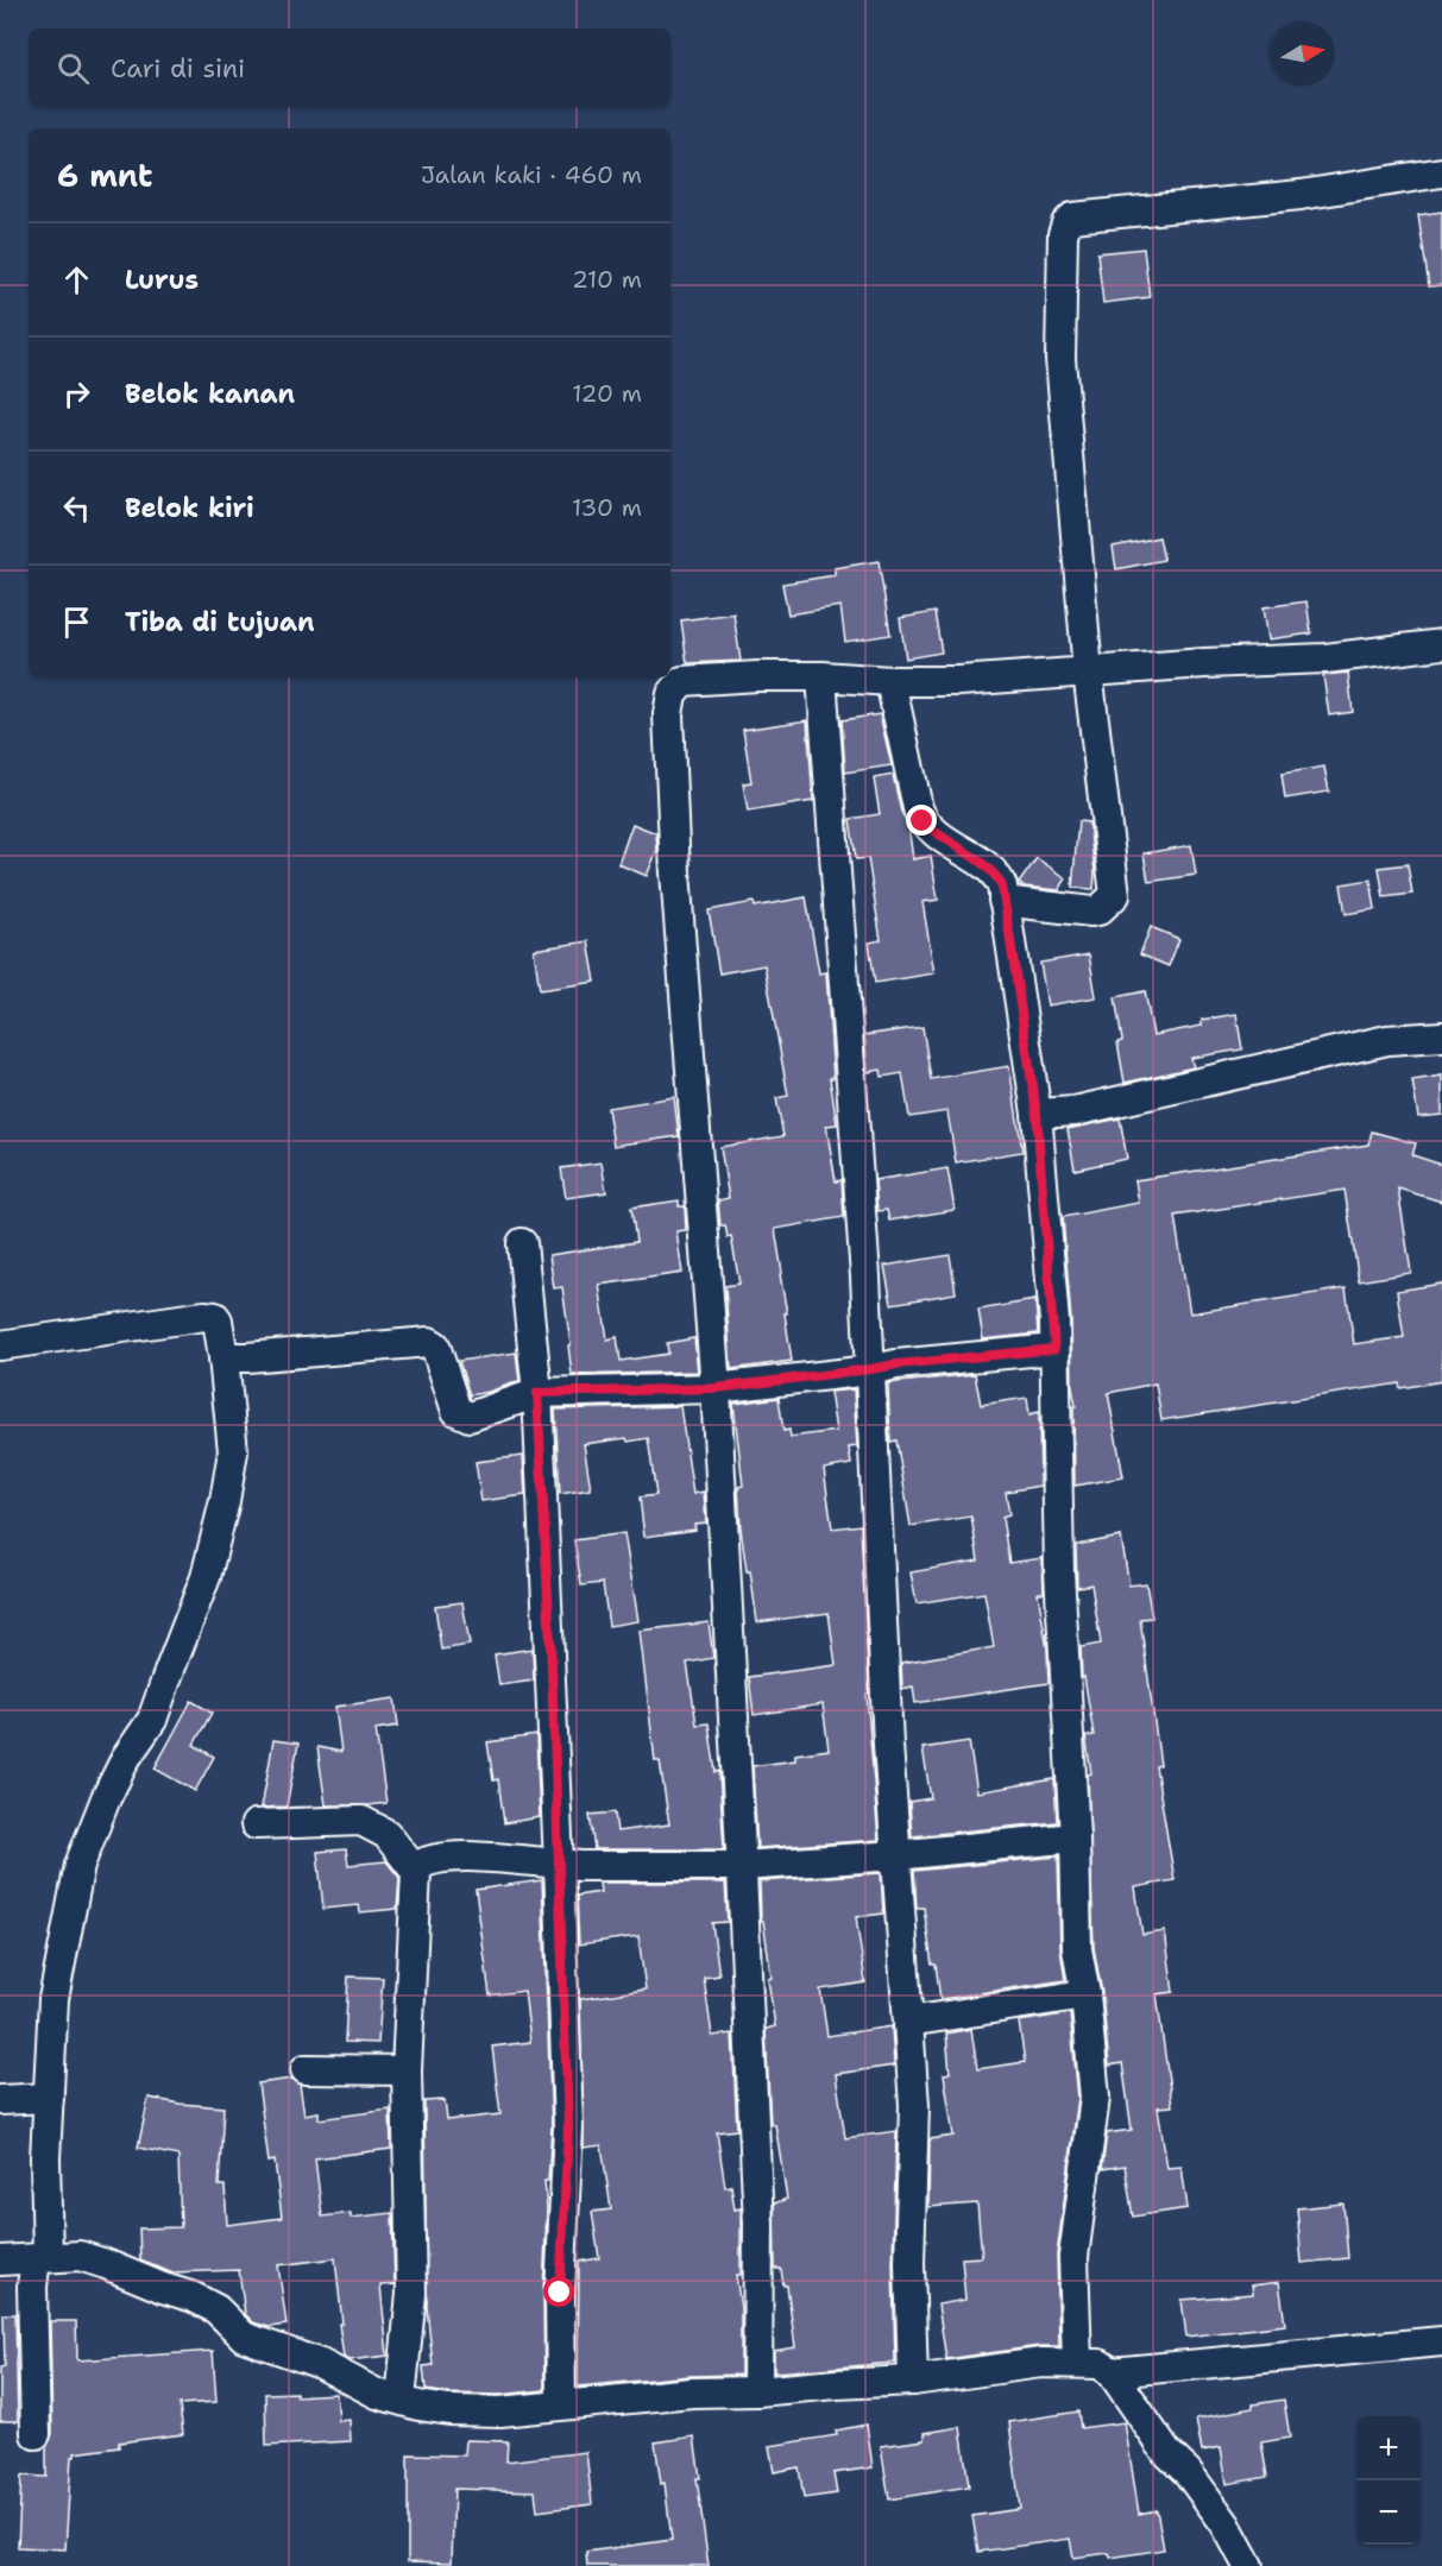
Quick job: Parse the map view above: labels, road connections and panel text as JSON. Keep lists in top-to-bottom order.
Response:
{
  "north": "right",
  "page": {
    "search": "Cari di sini",
    "heading": ["6 mnt", "Jalan kaki · 460 m"],
    "list": [
      ["Lurus", "210 m"],
      ["Belok kanan", "120 m"],
      ["Belok kiri", "130 m"],
      "Tiba di tujuan"
    ],
    "map_buttons": ["+", "−"]
  }
}
